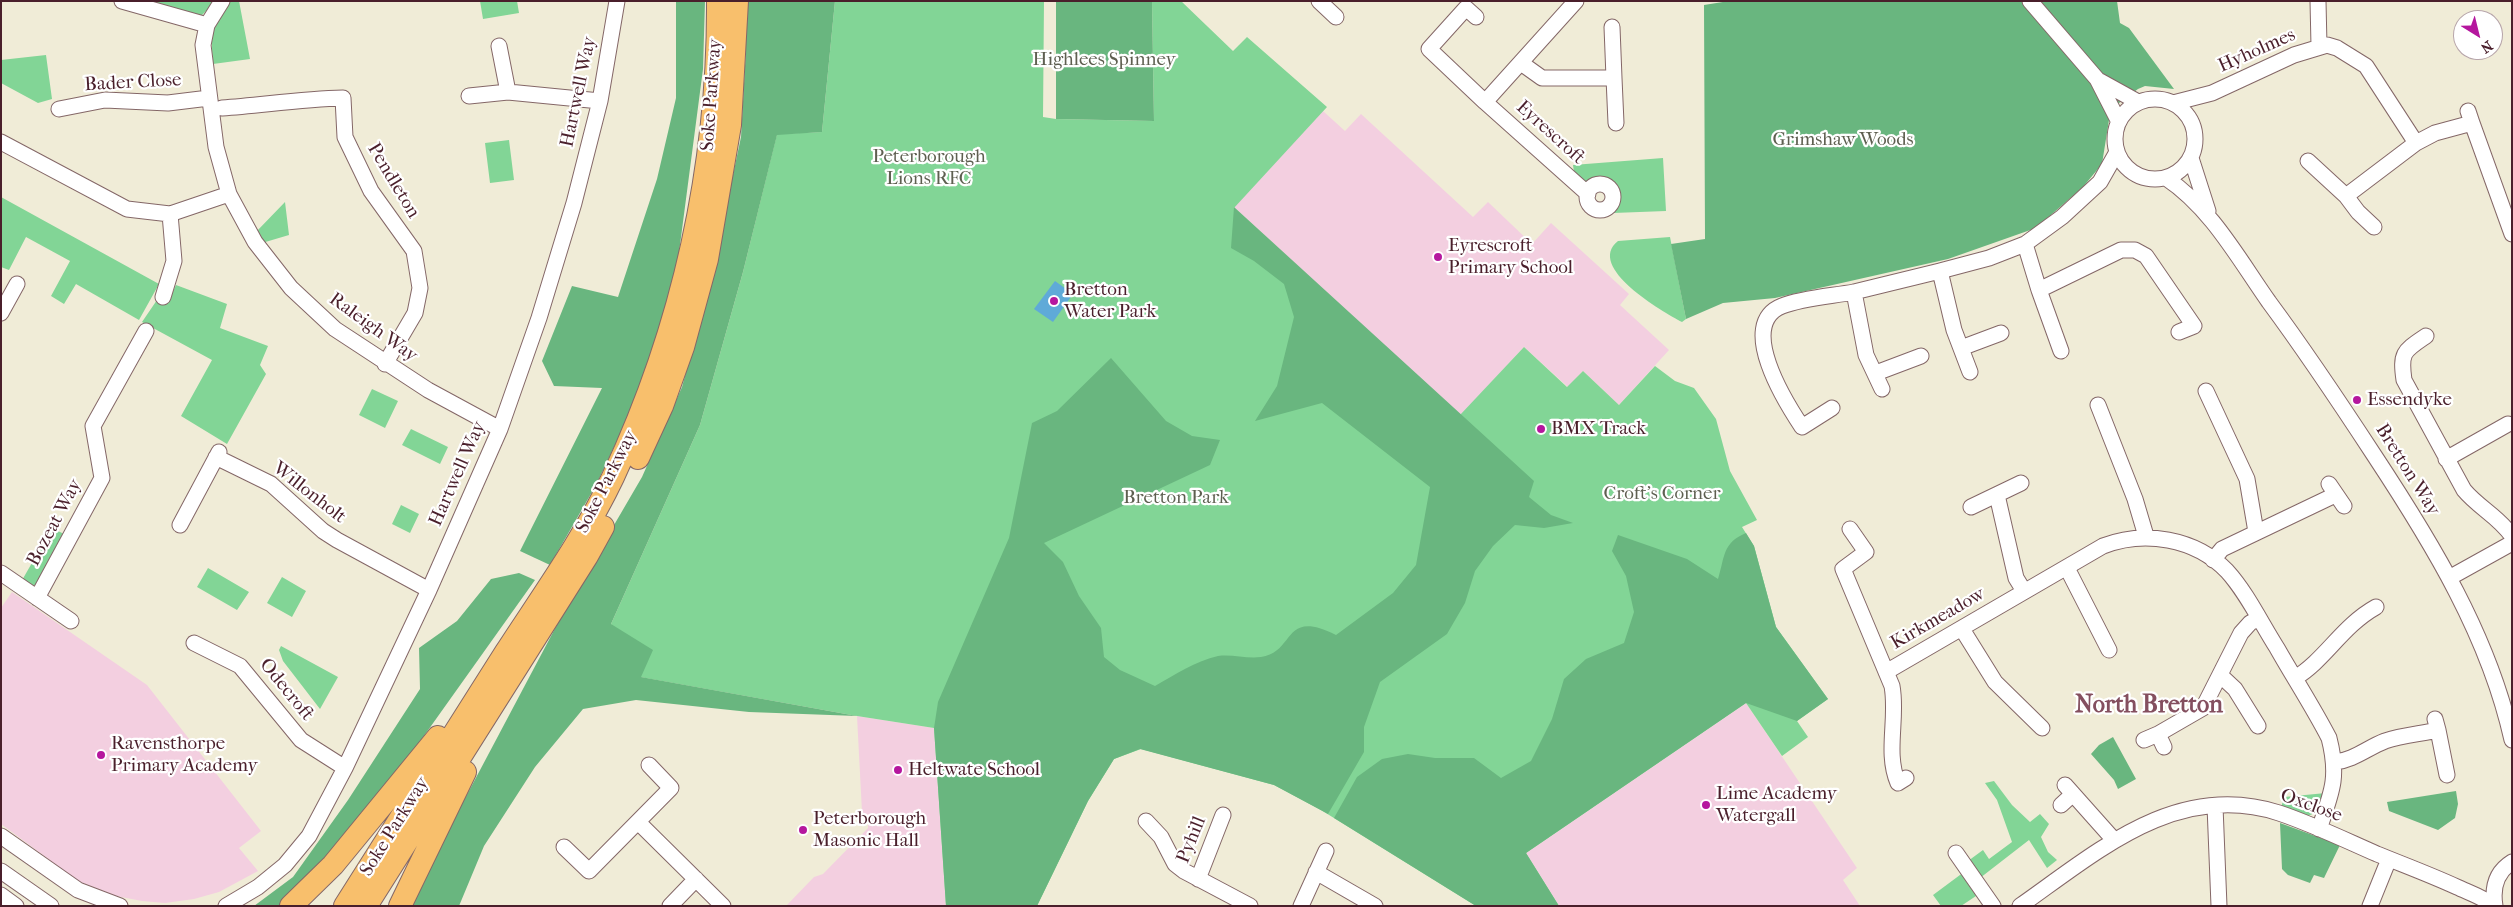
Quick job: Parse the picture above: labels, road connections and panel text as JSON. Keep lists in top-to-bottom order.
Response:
{
  "streets": {
    "highway": ["Soke Parkway"],
    "street": [
      "Hyholmes",
      "Bader Close",
      "Hartwell Way",
      "Eyrescroft",
      "Pendleton",
      "Raleigh Way",
      "Bretton Way",
      "Willonholt",
      "Bozeat Way",
      "Kirkmeadow",
      "Odecroft",
      "Oxclose",
      "Pyhill"
    ]
  },
  "crossings": [
    ["Hyholmes", "Bretton Way"],
    ["Bader Close", "Raleigh Way"],
    ["Hartwell Way", "Raleigh Way"],
    ["Hartwell Way", "Willonholt"],
    ["Hartwell Way", "Odecroft"],
    ["Pendleton", "Raleigh Way"],
    ["Kirkmeadow", "Oxclose"]
  ],
  "districts": ["North Bretton"],
  "parks": [
    "Highlees Spinney",
    "Grimshaw Woods",
    "Peterborough Lions RFC",
    "Croft's Corner",
    "Bretton Park"
  ],
  "places": [
    "Eyrescroft Primary School",
    "Bretton Water Park",
    "Essendyke",
    "BMX Track",
    "Ravensthorpe Primary Academy",
    "Heltwate School",
    "Lime Academy Watergall",
    "Peterborough Masonic Hall"
  ],
  "north": "bottom right"
}
